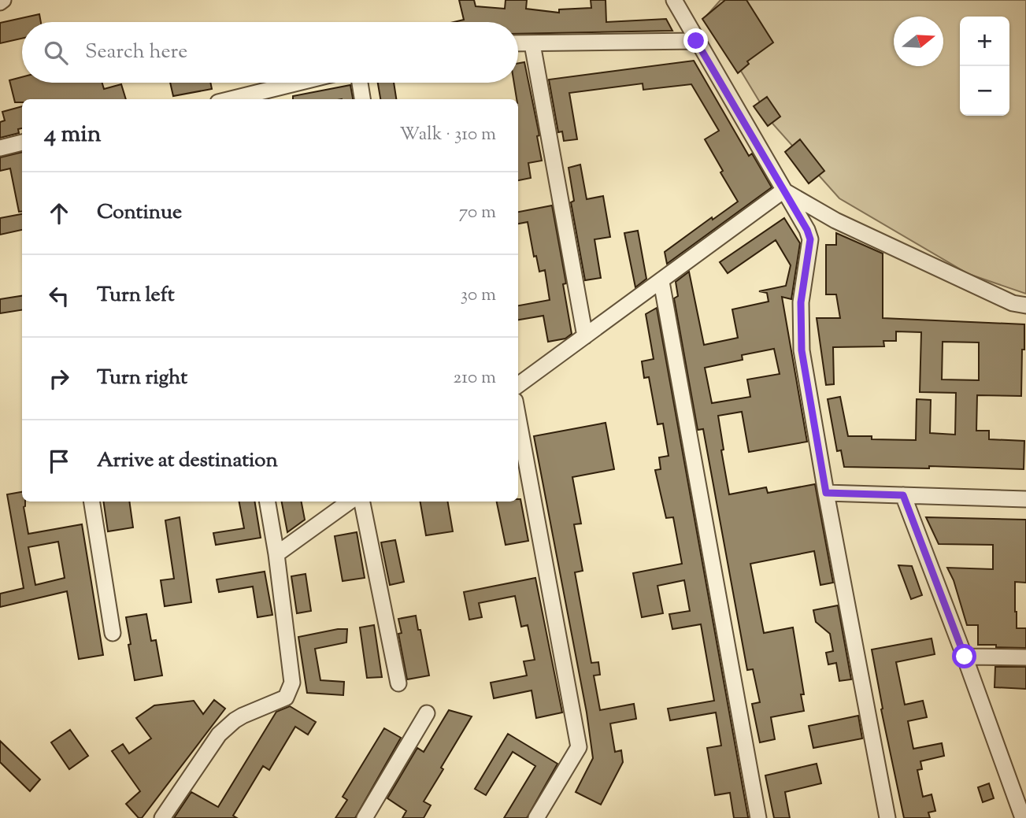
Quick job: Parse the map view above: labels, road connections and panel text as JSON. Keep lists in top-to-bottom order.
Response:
{
  "north": "right",
  "page": {
    "map_buttons": ["+", "−"],
    "search": "Search here",
    "heading": ["4 min", "Walk · 310 m"],
    "list": [
      ["Continue", "70 m"],
      ["Turn left", "30 m"],
      ["Turn right", "210 m"],
      "Arrive at destination"
    ]
  }
}
